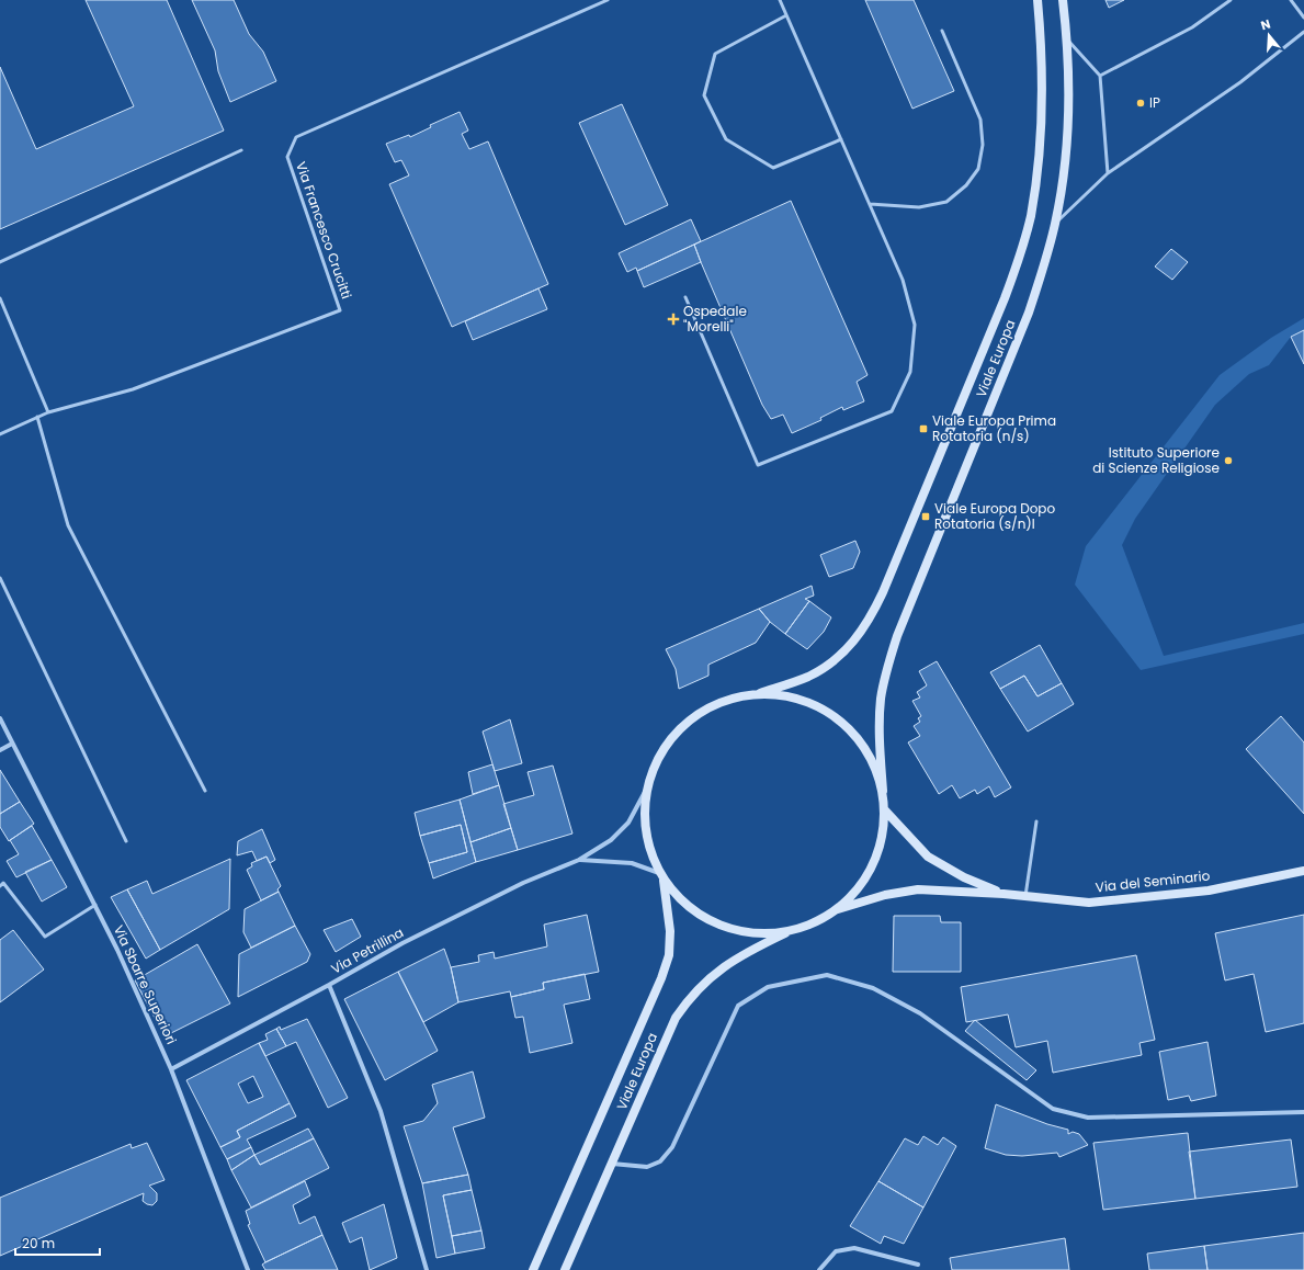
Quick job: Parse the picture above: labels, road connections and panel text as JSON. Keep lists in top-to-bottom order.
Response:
{
  "streets": {
    "main road": ["Viale Europa", "Via del Seminario"],
    "street": ["Via Petrillina", "Via Sbarre Superiori"],
    "lane": ["Via Francesco Crucitti"]
  },
  "crossings": [
    ["Via Petrillina", "Via Sbarre Superiori"]
  ],
  "places": {
    "other": ["IP", "Istituto Superiore di Scienze Religiose"],
    "health": ["Ospedale \"Morelli\""],
    "transit": ["Viale Europa Prima Rotatoria (n/s)", "Viale Europa Dopo Rotatoria (s/n)I"]
  },
  "scale_bar": "20 m",
  "north": "top"
}
